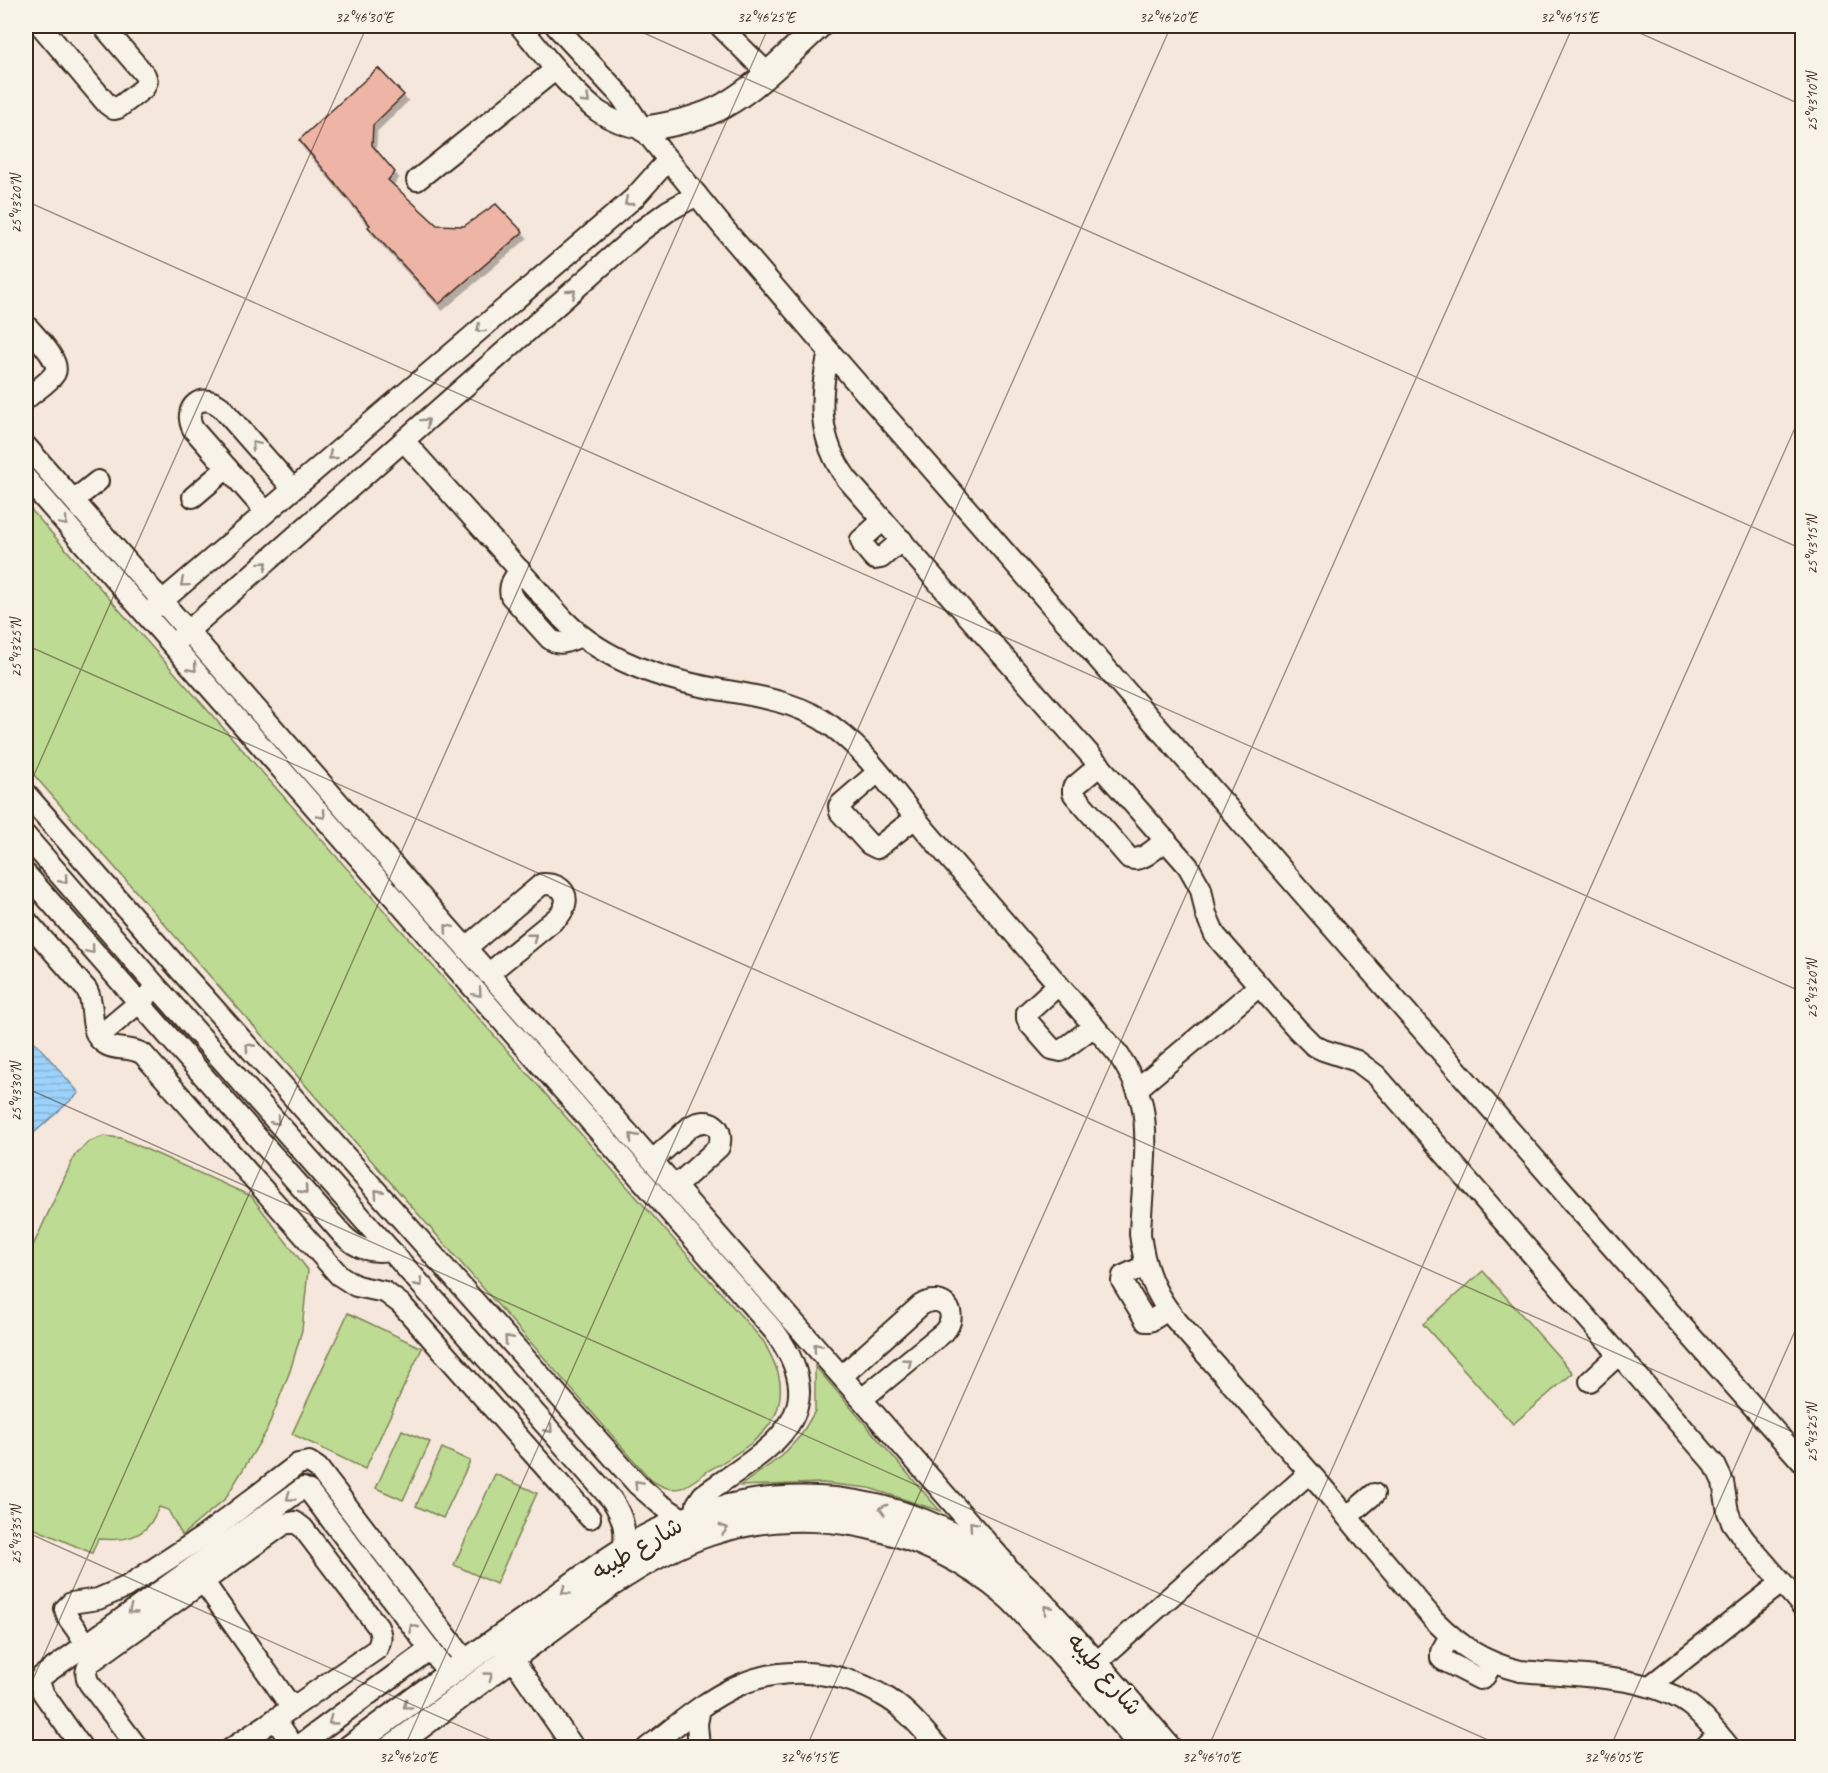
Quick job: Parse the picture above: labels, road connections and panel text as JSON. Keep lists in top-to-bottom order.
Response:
{
  "streets": {
    "main road": ["شارع طيبه"]
  },
  "coordinates": [
    "32°46'30\"E",
    "32°46'25\"E",
    "32°46'20\"E",
    "32°46'15\"E",
    "25°43'10\"N",
    "25°43'20\"N",
    "25°43'15\"N",
    "25°43'25\"N",
    "25°43'30\"N",
    "25°43'35\"N",
    "32°46'10\"E",
    "32°46'05\"E"
  ]
}
